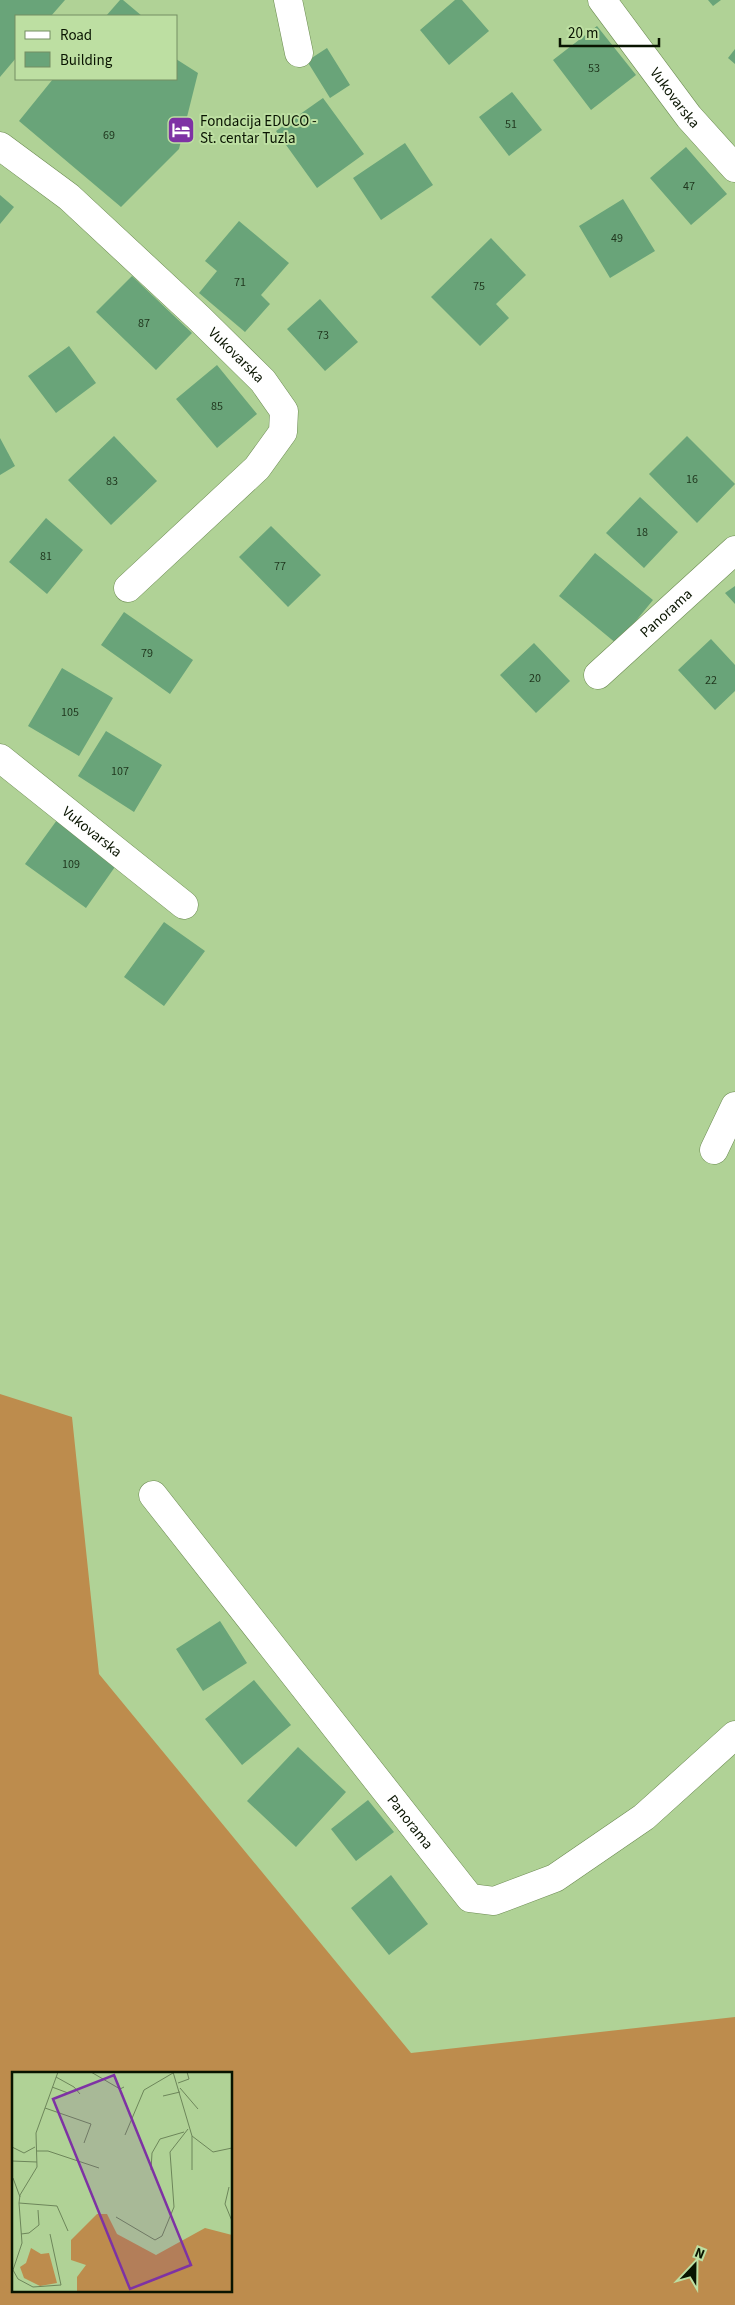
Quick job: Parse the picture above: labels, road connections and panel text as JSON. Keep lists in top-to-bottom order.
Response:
{
  "streets": {
    "street": ["Vukovarska", "Panorama"]
  },
  "places": {
    "hotel": ["Fondacija EDUCO - St. centar Tuzla"]
  },
  "house_numbers": [
    "53",
    "51",
    "69",
    "47",
    "49",
    "71",
    "75",
    "87",
    "73",
    "85",
    "16",
    "83",
    "18",
    "81",
    "77",
    "79",
    "20",
    "22",
    "105",
    "107",
    "109"
  ],
  "legend": ["Road", "Building"],
  "scale_bar": "20 m",
  "north": "top"
}
